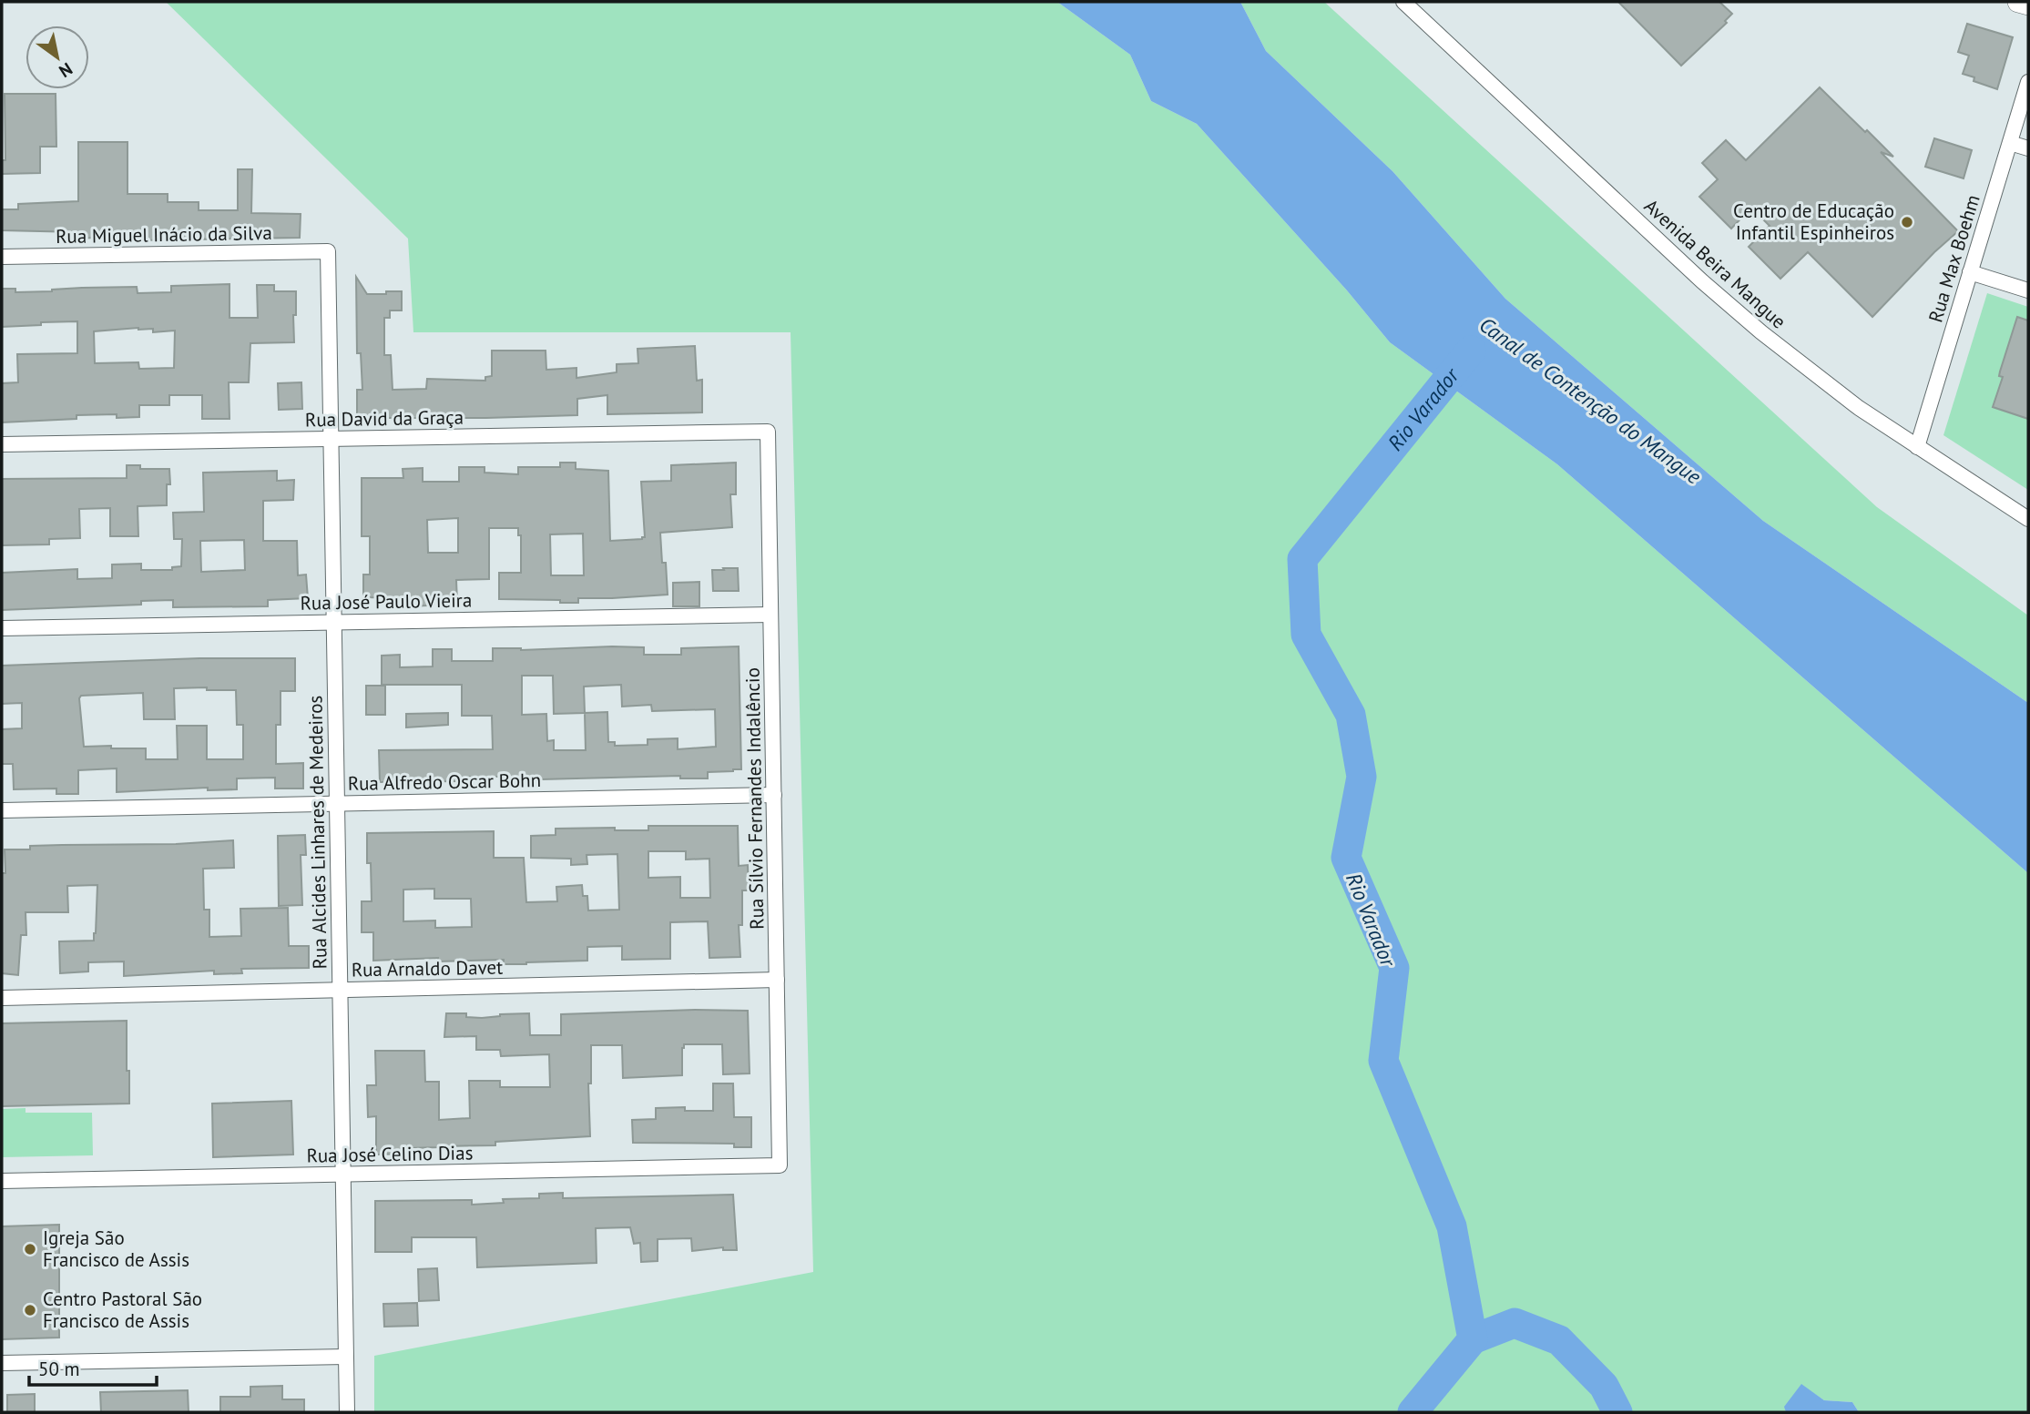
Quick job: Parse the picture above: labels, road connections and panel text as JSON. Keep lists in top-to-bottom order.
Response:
{
  "streets": {
    "street": [
      "Rua Miguel Inácio da Silva",
      "Rua Max Boehm",
      "Avenida Beira Mangue",
      "Rua David da Graça",
      "Rua José Paulo Vieira",
      "Rua Alfredo Oscar Bohn",
      "Rua Sílvio Fernandes Indalêncio",
      "Rua Alcides Linhares de Medeiros",
      "Rua Arnaldo Davet",
      "Rua José Celino Dias"
    ]
  },
  "crossings": [
    ["Rua Miguel Inácio da Silva", "Rua Alcides Linhares de Medeiros"],
    ["Rua Max Boehm", "Avenida Beira Mangue"],
    ["Rua David da Graça", "Rua Sílvio Fernandes Indalêncio"],
    ["Rua David da Graça", "Rua Alcides Linhares de Medeiros"],
    ["Rua José Paulo Vieira", "Rua Sílvio Fernandes Indalêncio"],
    ["Rua José Paulo Vieira", "Rua Alcides Linhares de Medeiros"],
    ["Rua Alfredo Oscar Bohn", "Rua Sílvio Fernandes Indalêncio"],
    ["Rua Alfredo Oscar Bohn", "Rua Alcides Linhares de Medeiros"],
    ["Rua Sílvio Fernandes Indalêncio", "Rua Arnaldo Davet"],
    ["Rua Sílvio Fernandes Indalêncio", "Rua José Celino Dias"],
    ["Rua Alcides Linhares de Medeiros", "Rua Arnaldo Davet"],
    ["Rua Alcides Linhares de Medeiros", "Rua José Celino Dias"]
  ],
  "water": ["Canal de Contenção do Mangue", "Rio Varador"],
  "places": ["Centro de Educação Infantil Espinheiros", "Igreja São Francisco de Assis", "Centro Pastoral São Francisco de Assis"],
  "scale_bar": "50 m",
  "north": "bottom right"
}
